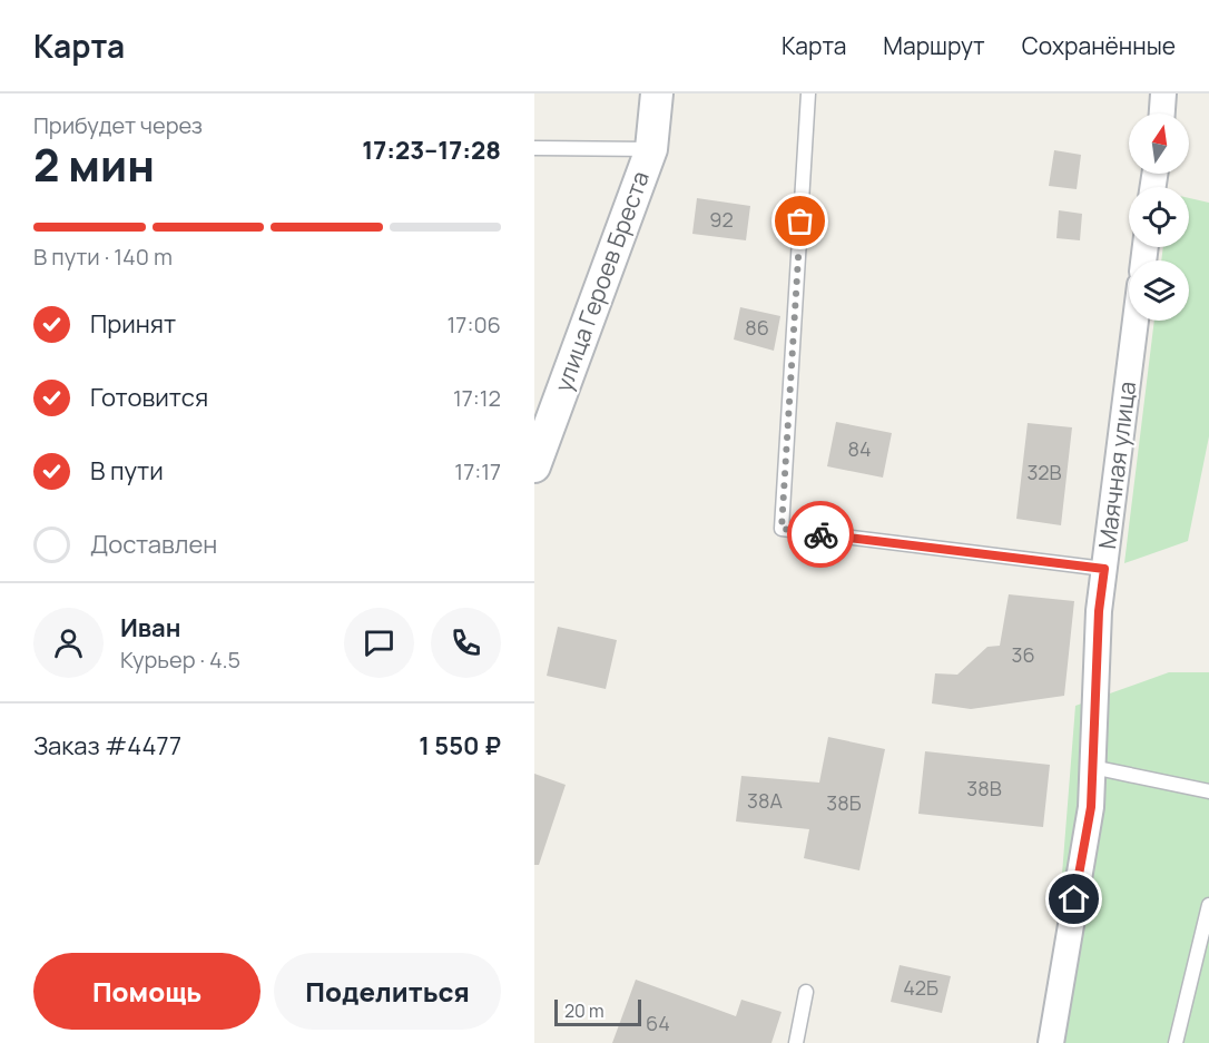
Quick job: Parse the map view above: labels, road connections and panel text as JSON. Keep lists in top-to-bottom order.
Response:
{
  "streets": {
    "street": ["улица Героев Бреста", "Маячная улица"]
  },
  "house_numbers": [
    "92",
    "86",
    "84",
    "32В",
    "36",
    "38В",
    "38А",
    "38Б",
    "42Б",
    "64"
  ],
  "scale_bar": "20 m",
  "north": "top",
  "page": {
    "header": "Карта",
    "nav": ["Карта", "Маршрут", "Сохранённые"],
    "heading": ["2 мин", "Прибудет через", "17:23–17:28"],
    "panel": [
      "Иван",
      "Курьер · 4.5",
      "Заказ #4477",
      "1 550 ₽"
    ],
    "bar": "В пути · 140 m",
    "list": [
      ["Принят", "17:06"],
      ["Готовится", "17:12"],
      ["В пути", "17:17"],
      "Доставлен"
    ],
    "buttons": ["Помощь", "Поделиться"],
    "scale": "20 m"
  }
}
